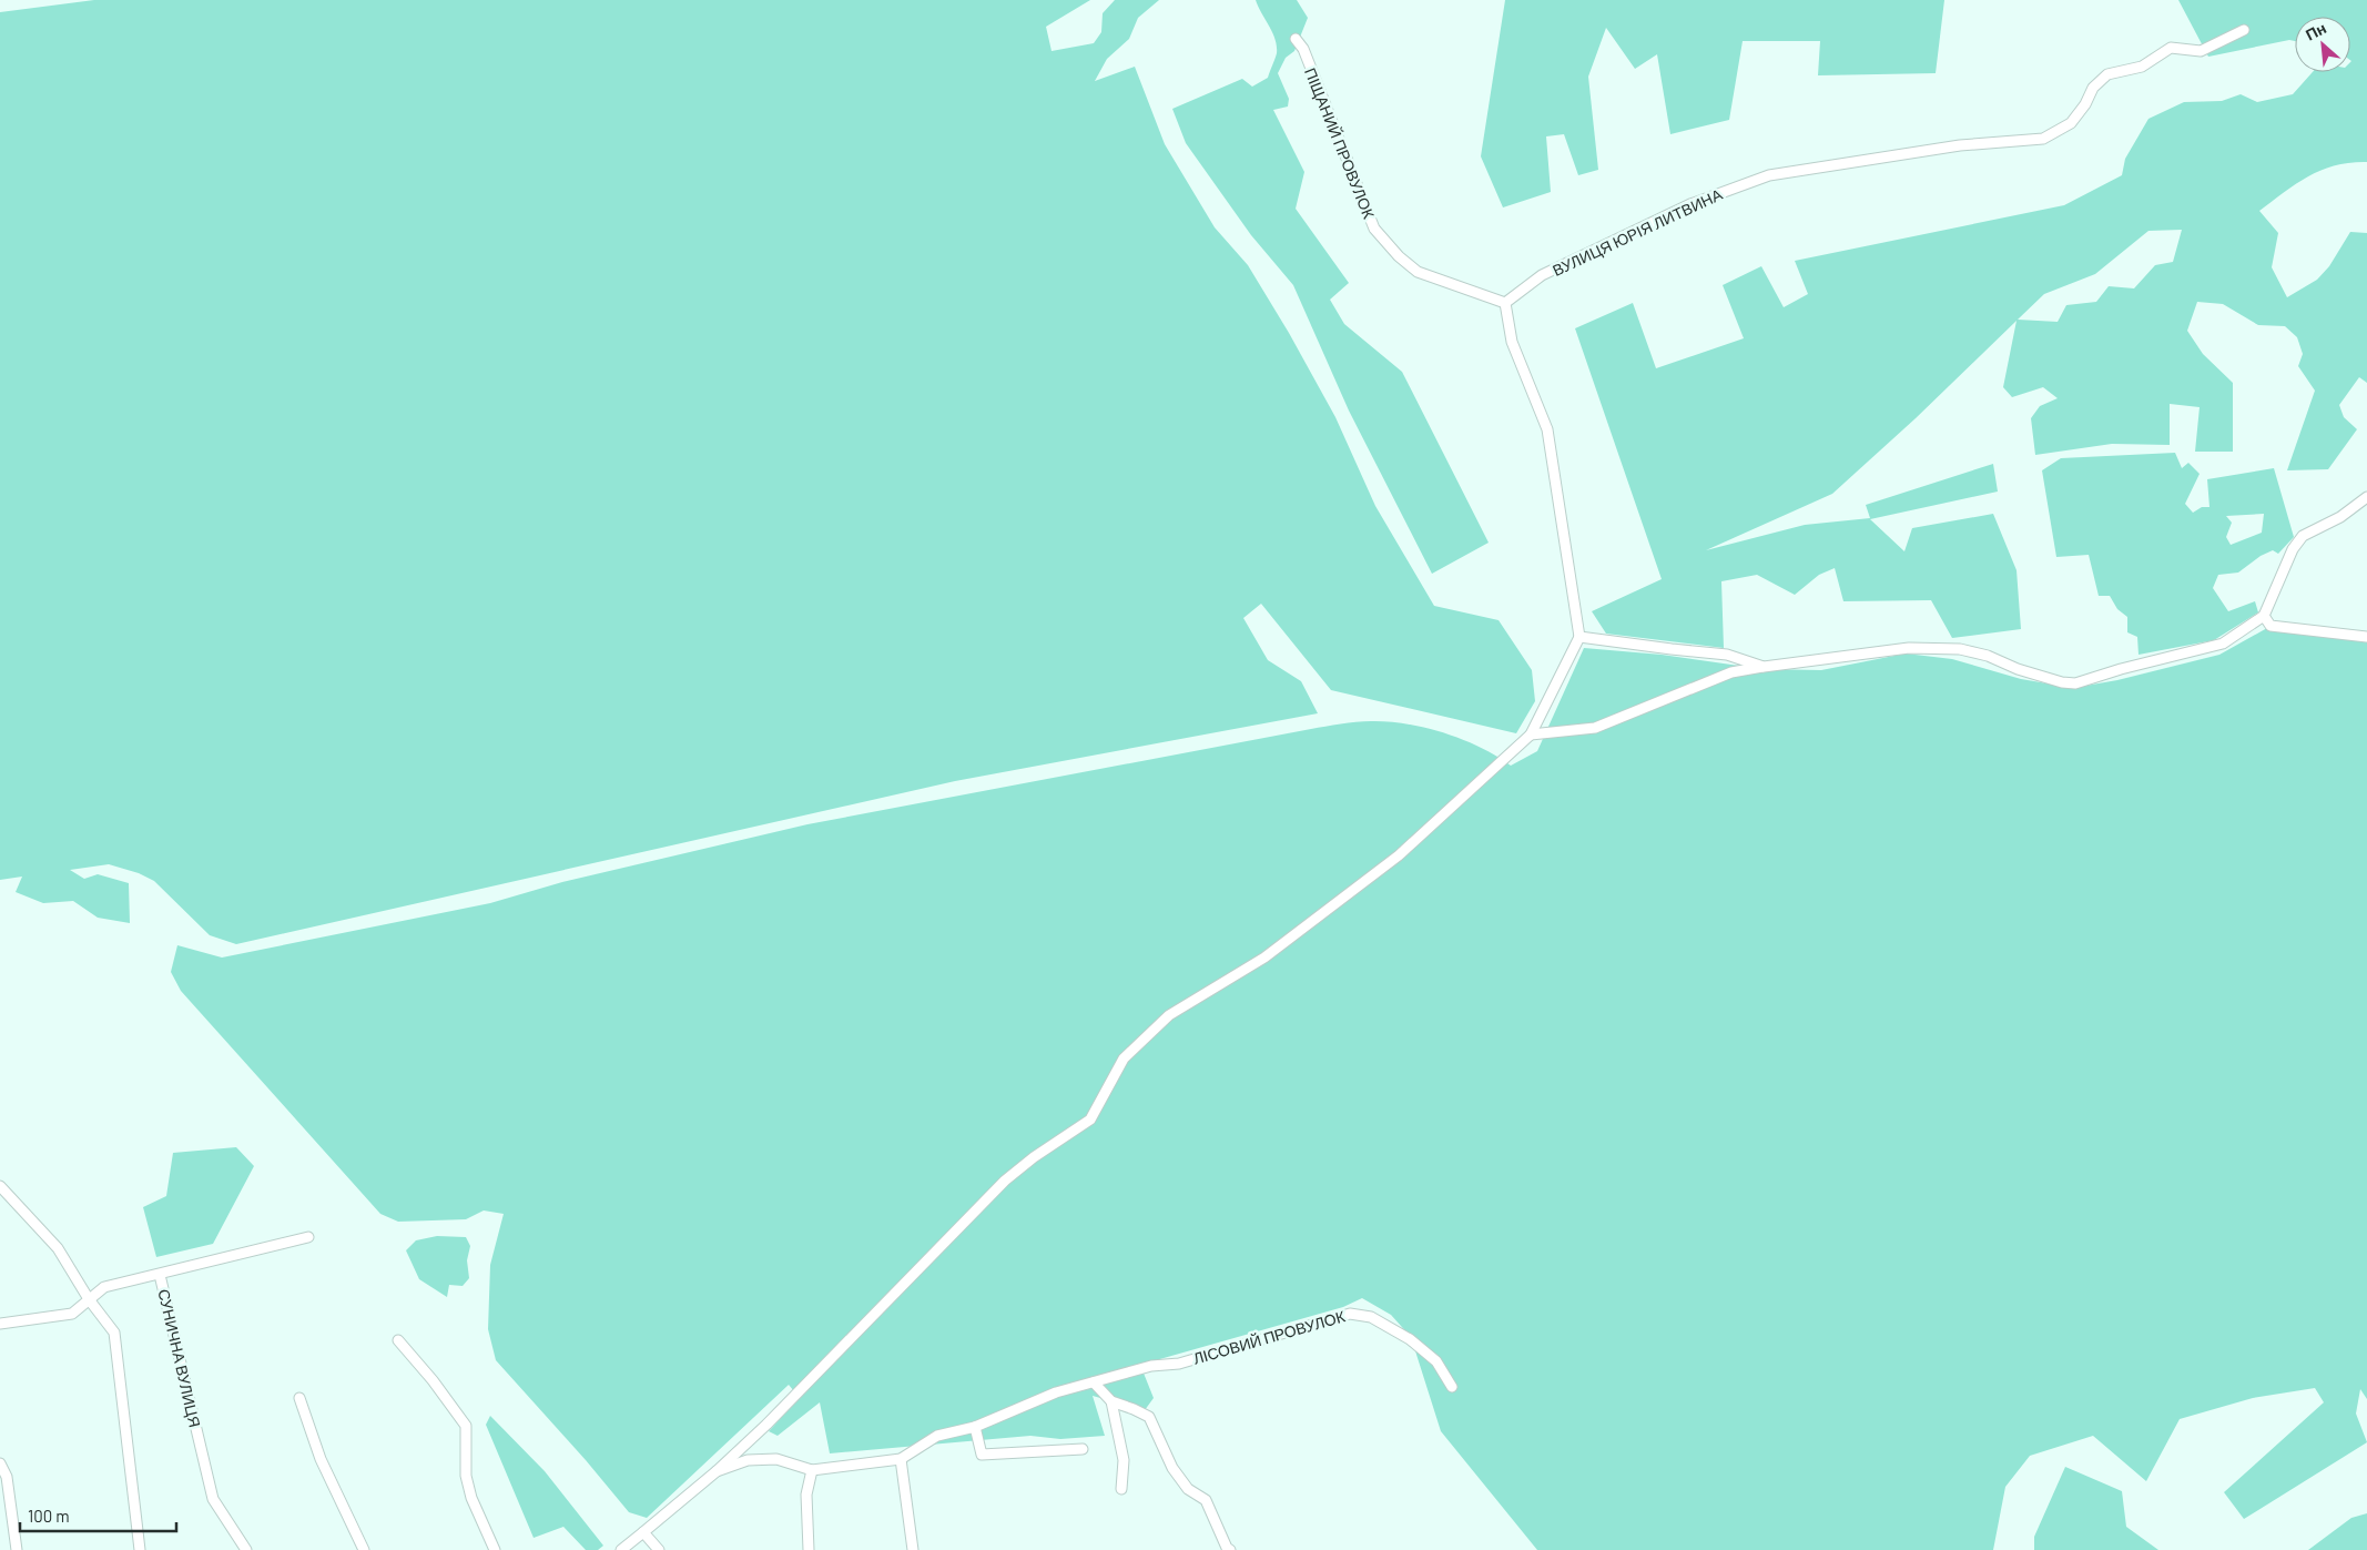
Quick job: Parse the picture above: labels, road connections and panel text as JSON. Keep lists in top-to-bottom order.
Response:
{
  "streets": {
    "street": [
      "ПІЩАНИЙ ПРОВУЛОК",
      "ВУЛИЦЯ ЮРІЯ ЛИТВИНА",
      "ЛІСОВИЙ ПРОВУЛОК",
      "СУНИЧНА ВУЛИЦЯ"
    ]
  },
  "crossings": [
    ["ПІЩАНИЙ ПРОВУЛОК", "ВУЛИЦЯ ЮРІЯ ЛИТВИНА"]
  ],
  "scale_bar": "100 m",
  "north": "top left"
}
